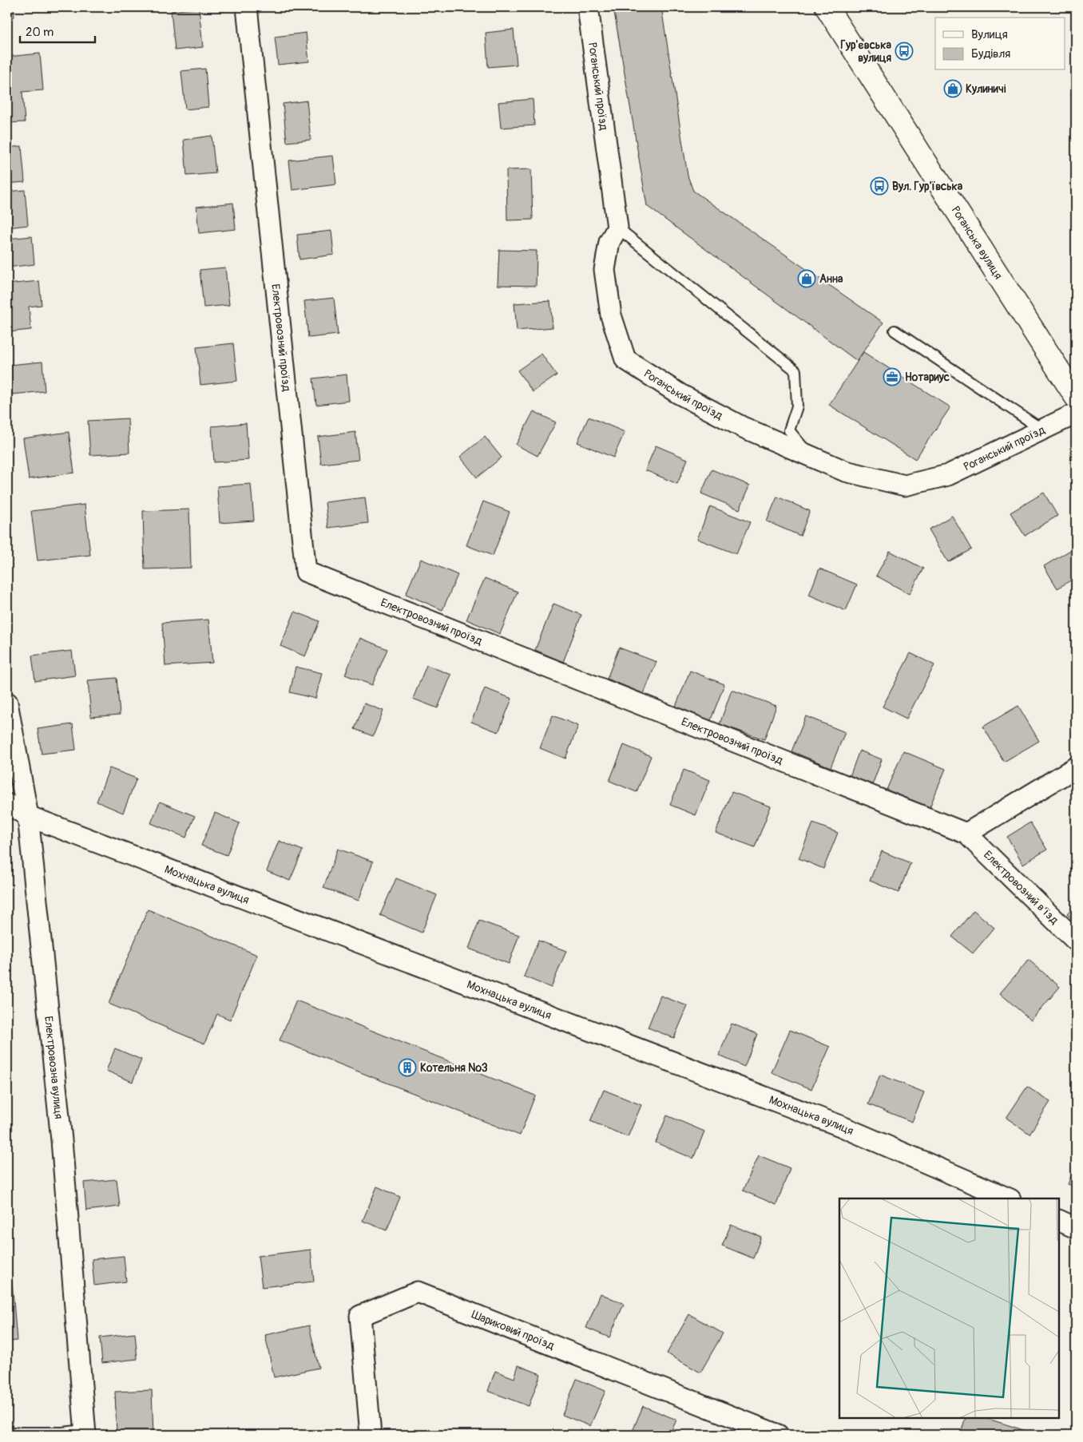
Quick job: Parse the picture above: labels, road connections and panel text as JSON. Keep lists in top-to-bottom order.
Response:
{
  "streets": {
    "main road": ["Роганська вулиця"],
    "street": [
      "Роганський проїзд",
      "Електровозний проїзд",
      "Мохнацька вулиця",
      "Електровозний в’їзд",
      "Електровозна вулиця",
      "Шариковий проїзд"
    ]
  },
  "crossings": [
    ["Електровозний проїзд", "Електровозний в’їзд"],
    ["Мохнацька вулиця", "Електровозна вулиця"]
  ],
  "places": {
    "bus stop": ["Гур'євська вулиця", "Вул. Гур'ївська"],
    "shop": ["Кулиничі", "Анна"],
    "office": ["Нотариус"],
    "building": ["Котельня №3"]
  },
  "legend": ["Вулиця", "Будівля"],
  "scale_bar": "20 m"
}
